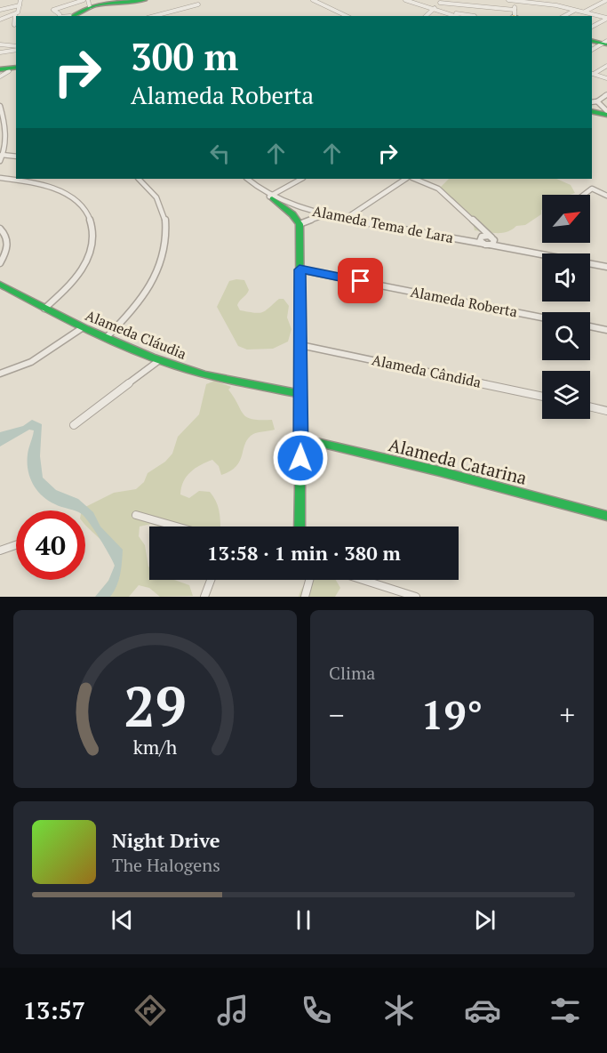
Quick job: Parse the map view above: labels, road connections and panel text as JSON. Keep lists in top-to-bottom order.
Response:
{
  "streets": {
    "street": [
      "Alameda Tema de Lara",
      "Alameda Roberta",
      "Alameda Cláudia",
      "Alameda Cândida",
      "Alameda Catarina"
    ]
  },
  "north": "top right",
  "page": {
    "turn": ["300 m", "Alameda Roberta"],
    "limit": "40",
    "trip": "13:58 · 1 min · 380 m",
    "tile": "Clima",
    "heat": ["−", "19°", "+"],
    "song": ["Night Drive", "The Halogens"],
    "tabs": "13:57",
    "gauge": ["29", "km/h"]
  }
}
